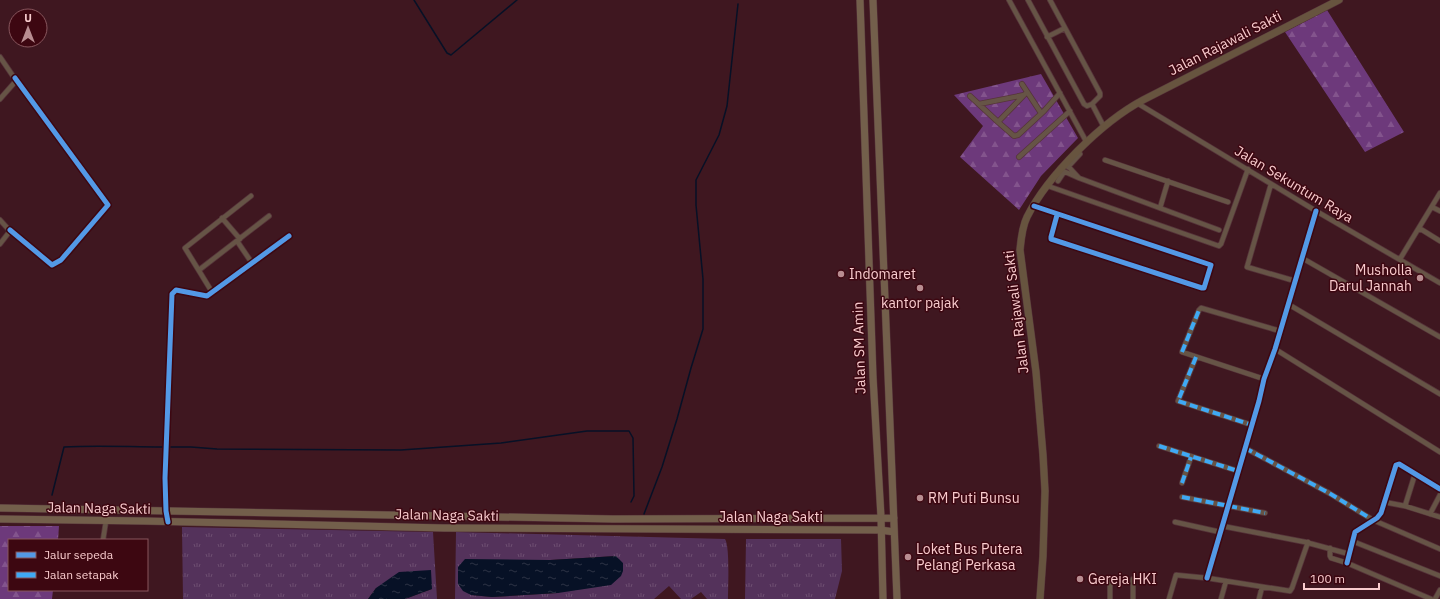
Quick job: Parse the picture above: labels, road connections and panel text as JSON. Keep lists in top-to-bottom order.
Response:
{
  "streets": {
    "main road": ["Jalan Rajawali Sakti", "Jalan SM Amin", "Jalan Naga Sakti"],
    "street": ["Jalan Sekuntum Raya"]
  },
  "crossings": [
    ["Jalan Rajawali Sakti", "Jalan Sekuntum Raya"],
    ["Jalan SM Amin", "Jalan Naga Sakti"]
  ],
  "places": [
    "Indomaret",
    "Musholla Darul Jannah",
    "kantor pajak",
    "RM Puti Bunsu",
    "Loket Bus Putera Pelangi Perkasa",
    "Gereja HKI"
  ],
  "legend": ["Jalur sepeda", "Jalan setapak"],
  "scale_bar": "100 m",
  "north": "top"
}
